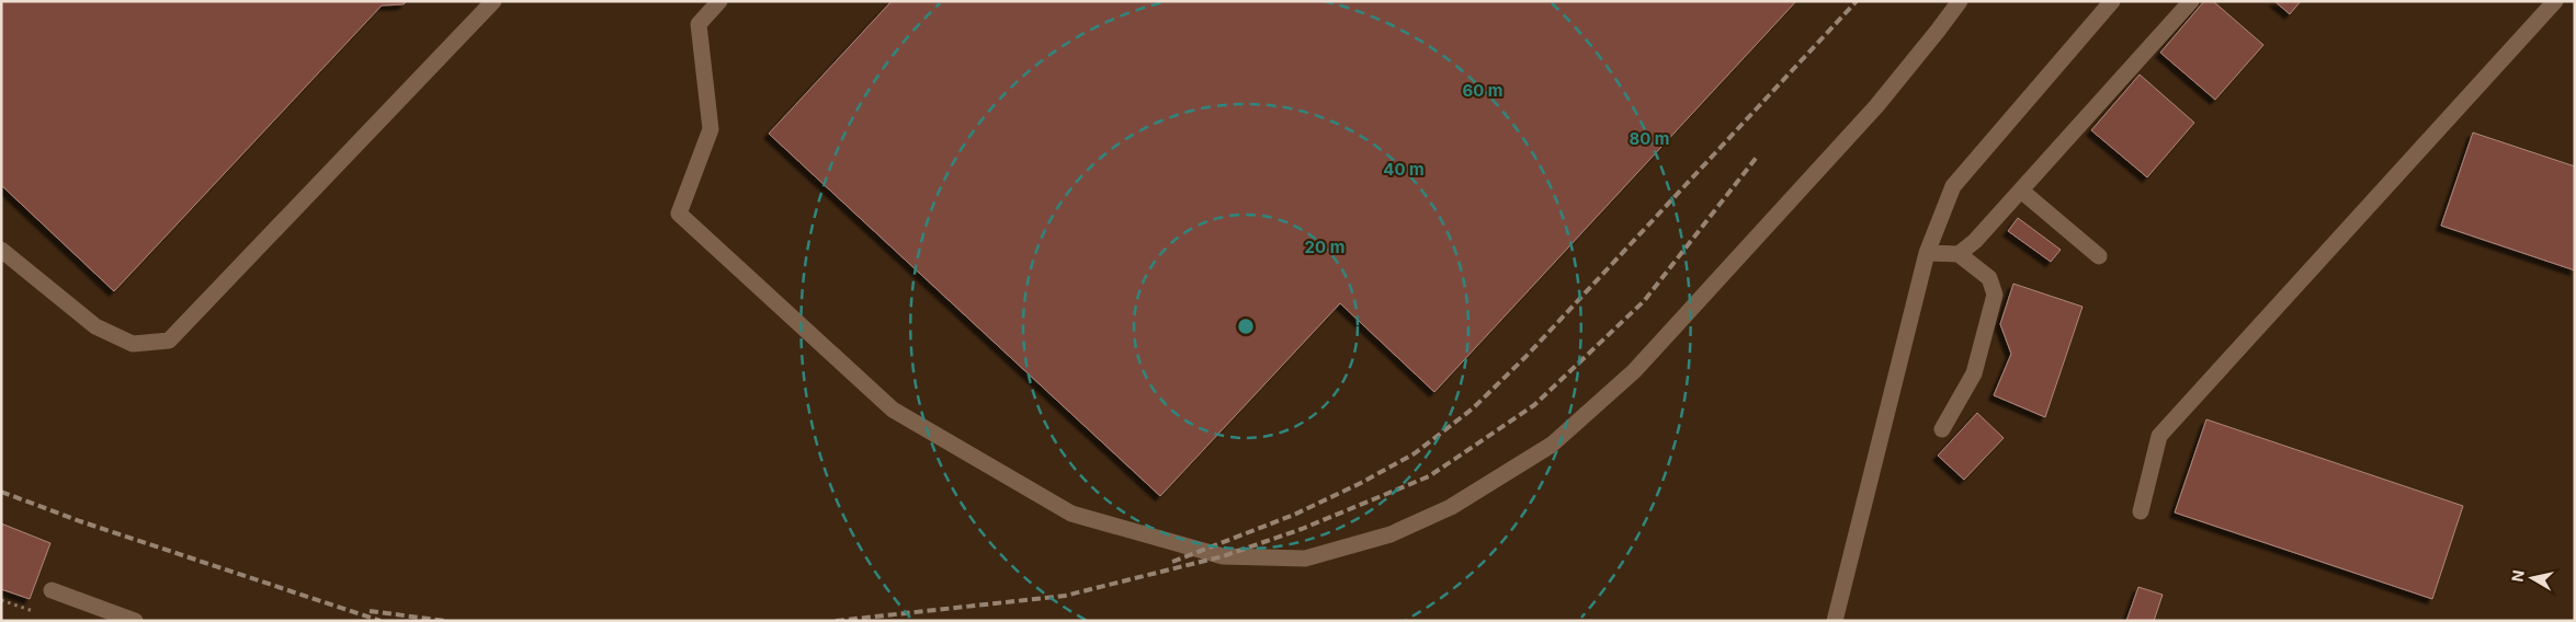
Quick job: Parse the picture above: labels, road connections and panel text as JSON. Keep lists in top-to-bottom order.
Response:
{
  "north": "left",
  "rings": [
    "60 m",
    "80 m",
    "40 m",
    "20 m"
  ]
}
